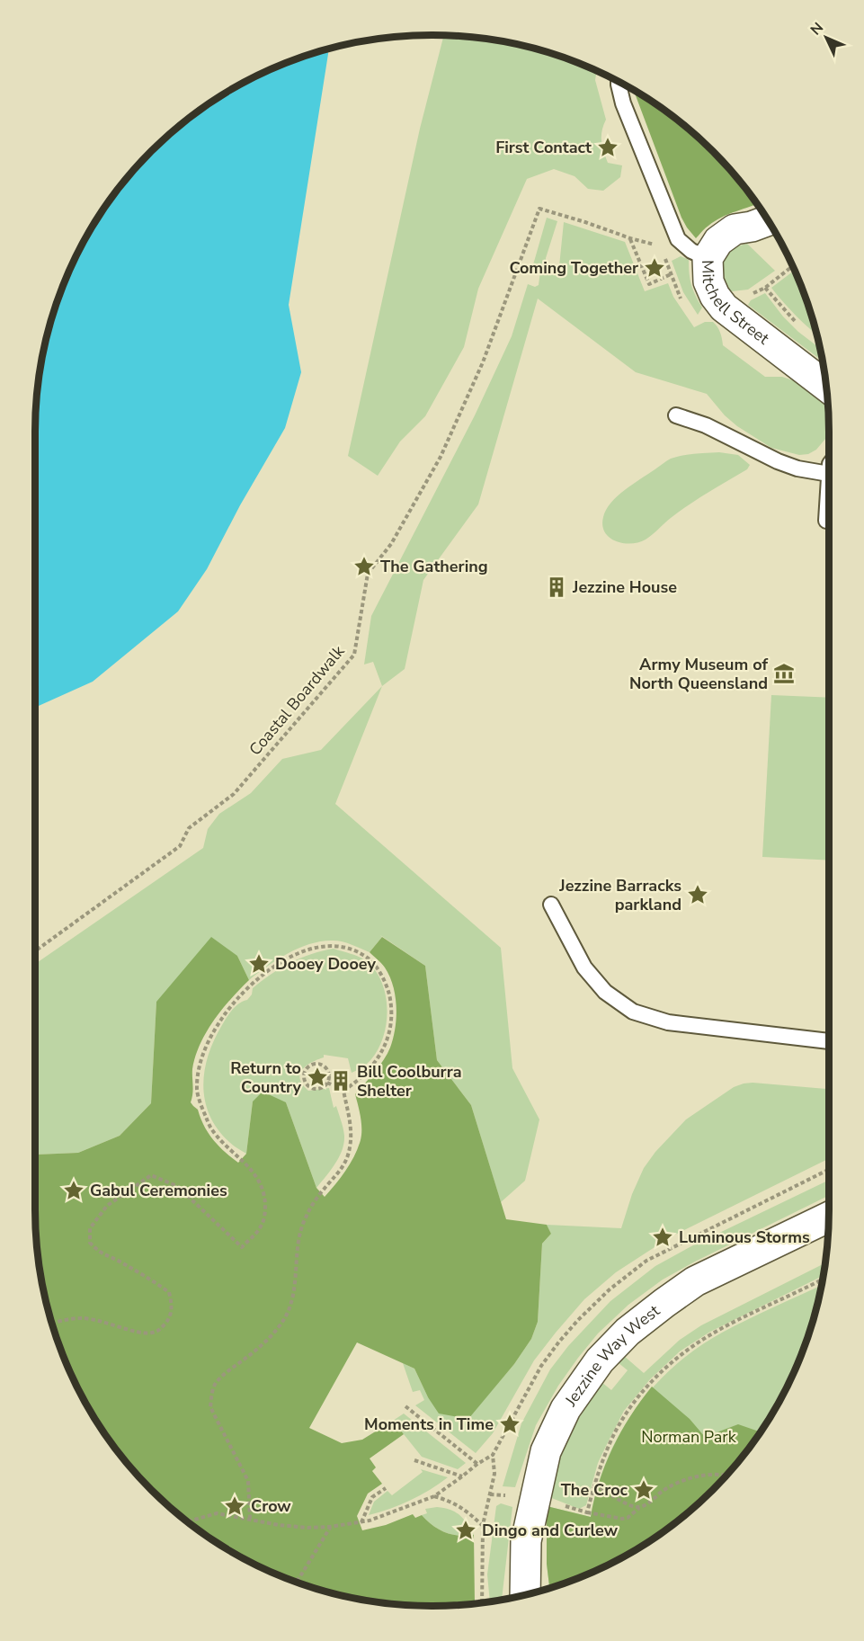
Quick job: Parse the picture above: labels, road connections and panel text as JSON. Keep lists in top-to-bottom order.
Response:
{
  "streets": {
    "street": ["Mitchell Street", "Jezzine Way West"],
    "path": ["Coastal Boardwalk"]
  },
  "parks": ["Norman Park"],
  "places": {
    "place": [
      "First Contact",
      "Coming Together",
      "The Gathering",
      "Jezzine Barracks parkland",
      "Dooey Dooey",
      "Return to Country",
      "Gabul Ceremonies",
      "Luminous Storms",
      "Moments in Time",
      "The Croc",
      "Crow",
      "Dingo and Curlew"
    ],
    "building": ["Jezzine House", "Bill Coolburra Shelter"],
    "museum": ["Army Museum of North Queensland"]
  },
  "north": "top left"
}
